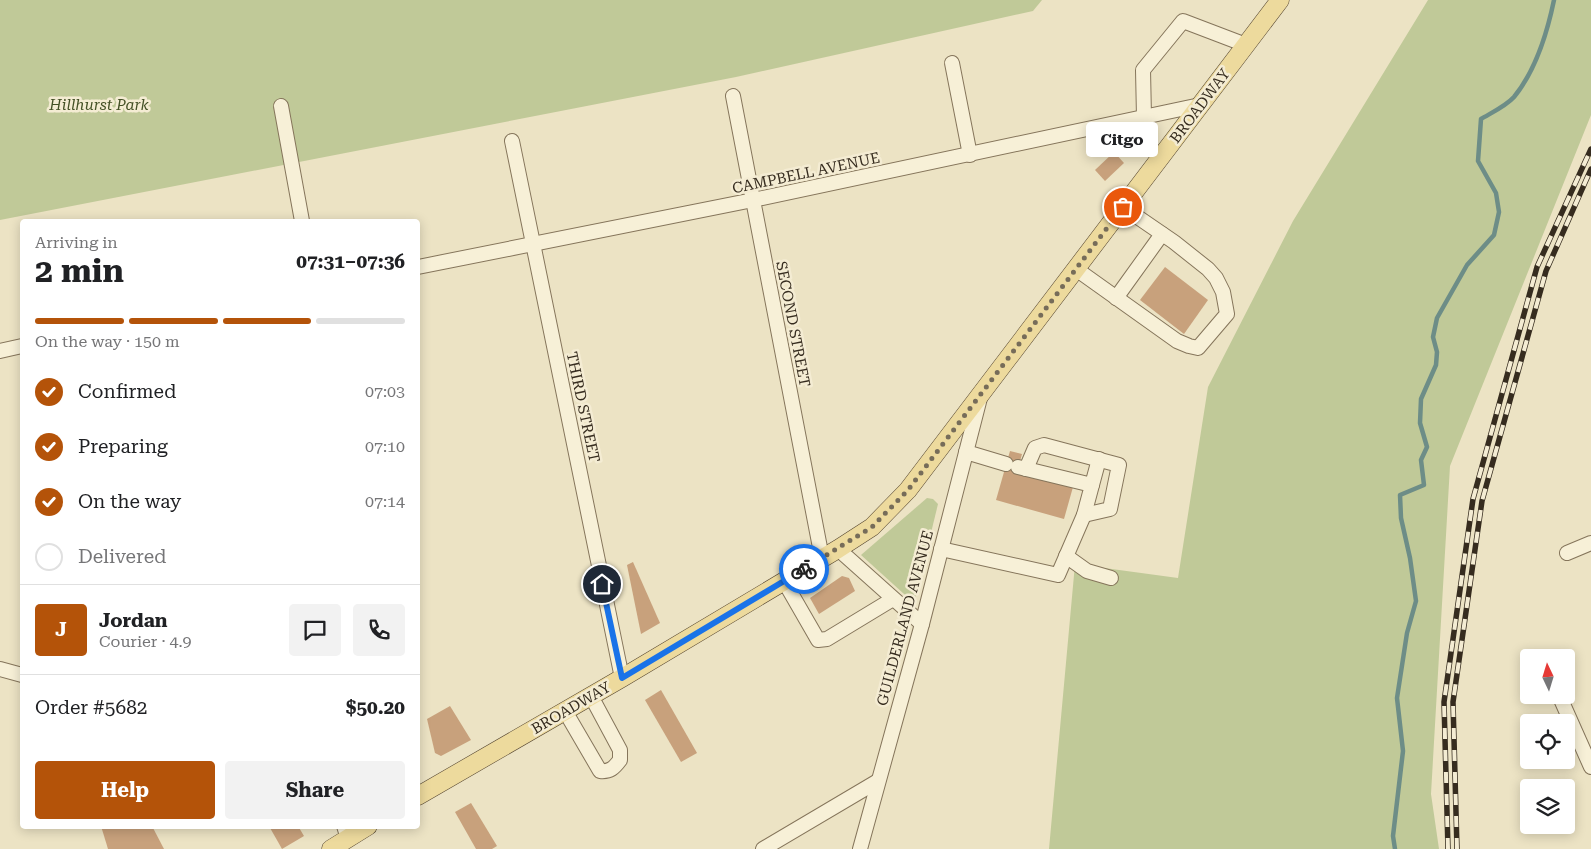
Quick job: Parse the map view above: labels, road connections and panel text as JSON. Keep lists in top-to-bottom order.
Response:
{
  "streets": {
    "main road": ["BROADWAY"],
    "street": [
      "CAMPBELL AVENUE",
      "SECOND STREET",
      "THIRD STREET",
      "GUILDERLAND AVENUE"
    ]
  },
  "crossings": [
    ["BROADWAY", "CAMPBELL AVENUE"],
    ["BROADWAY", "SECOND STREET"],
    ["BROADWAY", "THIRD STREET"],
    ["BROADWAY", "GUILDERLAND AVENUE"],
    ["CAMPBELL AVENUE", "SECOND STREET"],
    ["CAMPBELL AVENUE", "THIRD STREET"]
  ],
  "parks": ["Hillhurst Park"],
  "places": ["Citgo"],
  "north": "top",
  "page": {
    "bubble": "Citgo",
    "heading": ["2 min", "Arriving in", "07:31–07:36"],
    "panel": [
      "Jordan",
      "Courier · 4.9",
      "Order #5682",
      "$50.20"
    ],
    "bar": "On the way · 150 m",
    "list": [
      ["Confirmed", "07:03"],
      ["Preparing", "07:10"],
      ["On the way", "07:14"],
      "Delivered"
    ],
    "round": "J",
    "buttons": ["Help", "Share"]
  }
}
